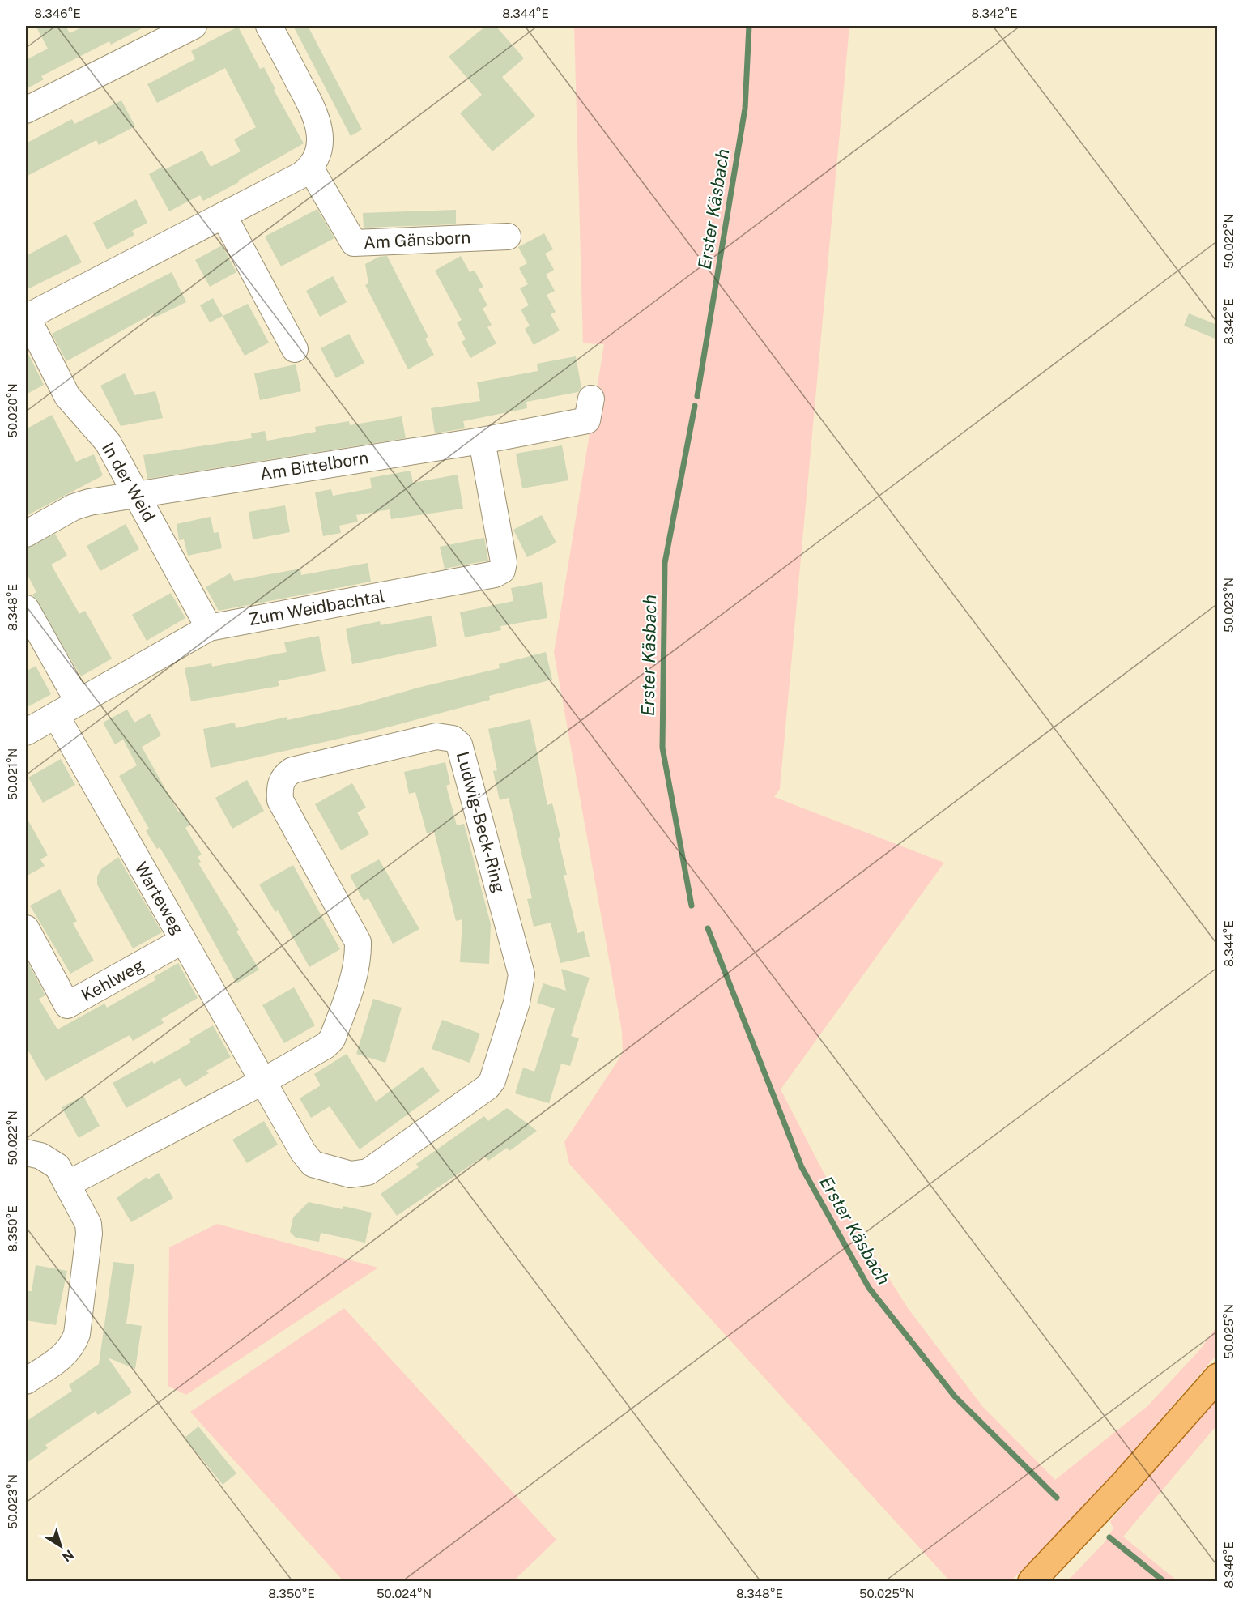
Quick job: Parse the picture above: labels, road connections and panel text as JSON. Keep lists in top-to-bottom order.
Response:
{
  "streets": {
    "street": [
      "Am Gänsborn",
      "Am Bittelborn",
      "In der Weid",
      "Zum Weidbachtal",
      "Ludwig-Beck-Ring",
      "Warteweg",
      "Kehlweg"
    ]
  },
  "crossings": [
    ["Am Bittelborn", "In der Weid"],
    ["Am Bittelborn", "Zum Weidbachtal"],
    ["In der Weid", "Zum Weidbachtal"],
    ["Zum Weidbachtal", "Warteweg"],
    ["Ludwig-Beck-Ring", "Warteweg"],
    ["Warteweg", "Kehlweg"]
  ],
  "water": ["Erster Käsbach"],
  "north": "bottom right",
  "coordinates": [
    "8.346°E",
    "8.344°E",
    "8.342°E",
    "50.022°N",
    "50.020°N",
    "50.023°N",
    "8.348°E",
    "50.021°N",
    "8.350°E",
    "50.025°N",
    "50.024°N"
  ]
}
